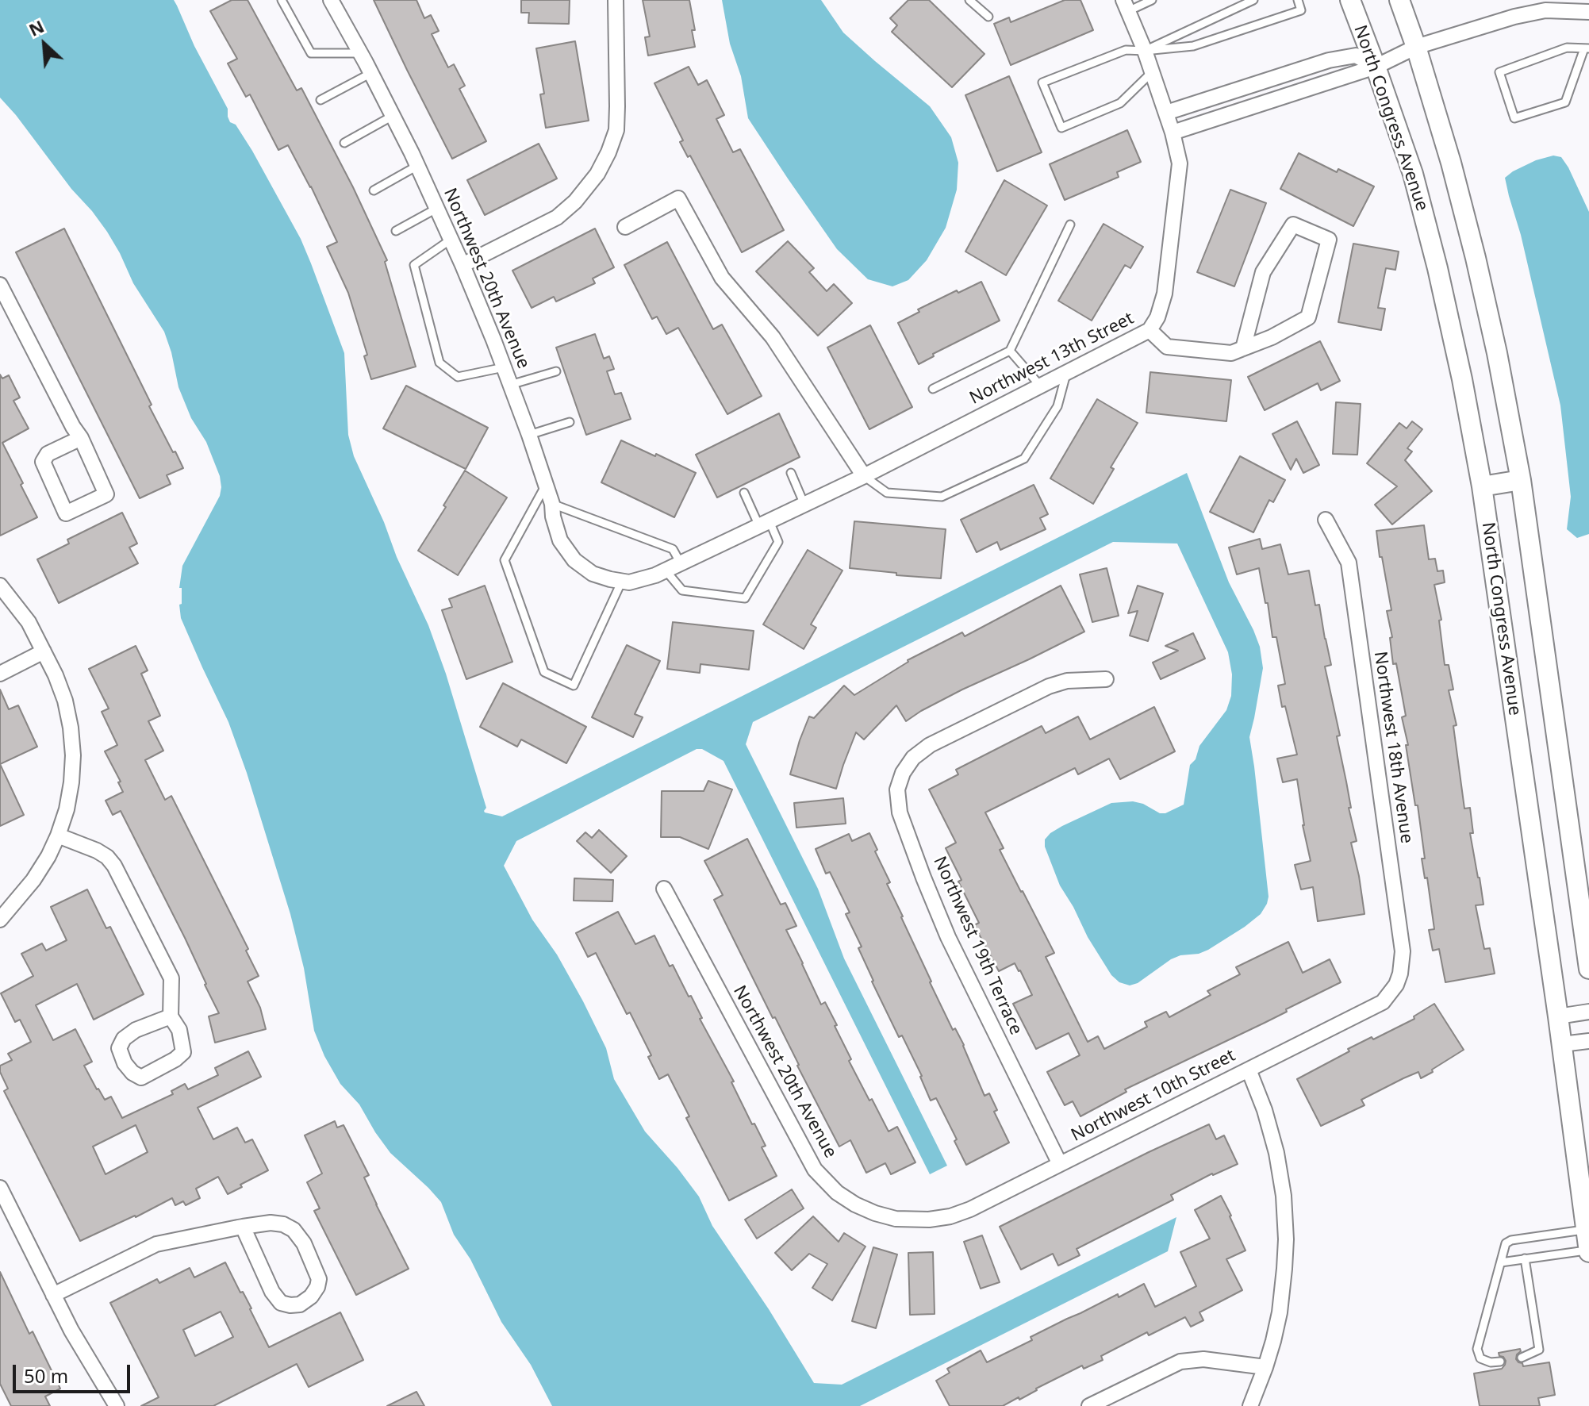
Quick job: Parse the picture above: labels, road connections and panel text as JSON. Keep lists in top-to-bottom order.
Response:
{
  "streets": {
    "main road": ["North Congress Avenue"],
    "street": [
      "Northwest 20th Avenue",
      "Northwest 13th Street",
      "Northwest 18th Avenue",
      "Northwest 19th Terrace",
      "Northwest 10th Street"
    ]
  },
  "crossings": [
    ["Northwest 20th Avenue", "Northwest 13th Street"],
    ["Northwest 20th Avenue", "Northwest 10th Street"],
    ["Northwest 18th Avenue", "Northwest 10th Street"],
    ["Northwest 19th Terrace", "Northwest 10th Street"]
  ],
  "scale_bar": "50 m",
  "north": "top left"
}
